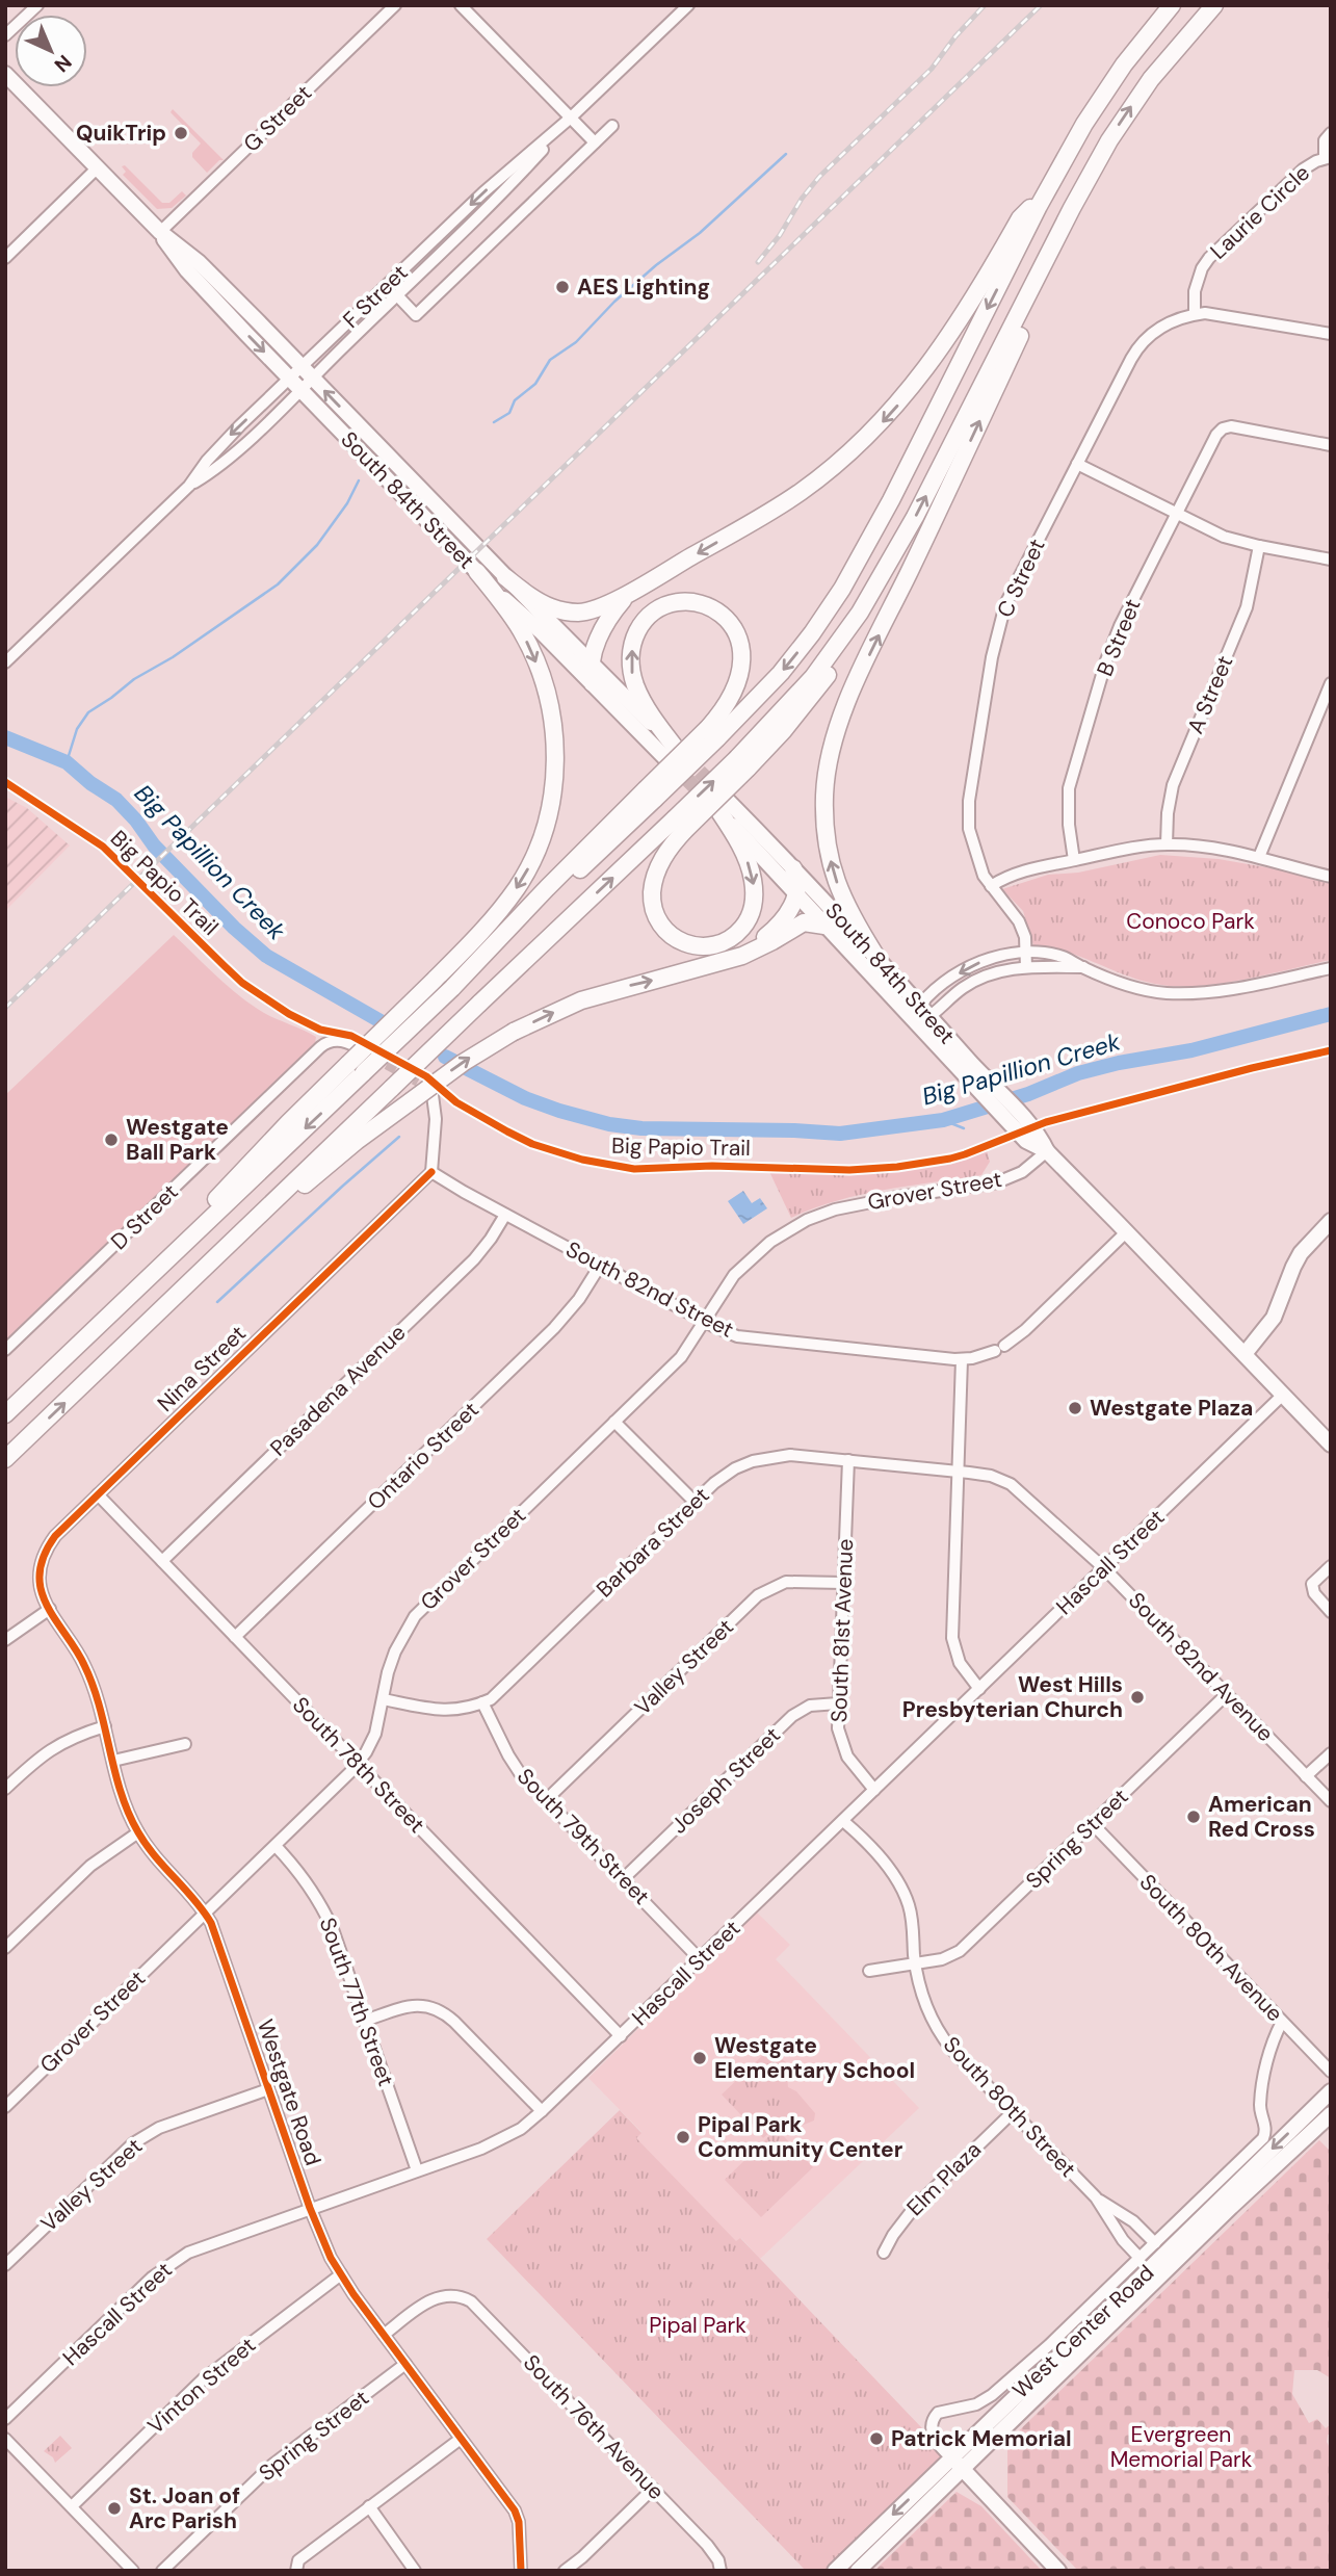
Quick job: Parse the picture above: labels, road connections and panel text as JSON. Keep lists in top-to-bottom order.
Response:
{
  "streets": {
    "main road": ["South 84th Street", "West Center Road"],
    "street": [
      "G Street",
      "Laurie Circle",
      "F Street",
      "C Street",
      "B Street",
      "A Street",
      "Grover Street",
      "D Street",
      "South 82nd Street",
      "Nina Street",
      "Pasadena Avenue",
      "Ontario Street",
      "Barbara Street",
      "Hascall Street",
      "South 81st Avenue",
      "Valley Street",
      "South 82nd Avenue",
      "South 78th Street",
      "Joseph Street",
      "South 79th Street",
      "Spring Street",
      "South 80th Avenue",
      "South 77th Street",
      "Westgate Road",
      "South 80th Street",
      "Elm Plaza",
      "Vinton Street",
      "South 76th Avenue"
    ],
    "cycle path": ["Big Papio Trail"]
  },
  "crossings": [
    ["G Street", "South 84th Street"],
    ["Laurie Circle", "C Street"],
    ["F Street", "South 84th Street"],
    ["South 84th Street", "Grover Street"],
    ["South 84th Street", "South 82nd Street"],
    ["South 84th Street", "Hascall Street"],
    ["Grover Street", "South 82nd Street"],
    ["Grover Street", "Barbara Street"],
    ["Grover Street", "South 78th Street"],
    ["Grover Street", "South 77th Street"],
    ["Grover Street", "Westgate Road"],
    ["South 82nd Street", "Nina Street"],
    ["South 82nd Street", "Pasadena Avenue"],
    ["South 82nd Street", "Ontario Street"],
    ["Nina Street", "South 78th Street"],
    ["Nina Street", "Westgate Road"],
    ["Pasadena Avenue", "South 78th Street"],
    ["Ontario Street", "South 78th Street"],
    ["Barbara Street", "South 81st Avenue"],
    ["Barbara Street", "South 82nd Avenue"],
    ["Barbara Street", "South 79th Street"],
    ["Hascall Street", "South 81st Avenue"],
    ["Hascall Street", "South 82nd Avenue"],
    ["Hascall Street", "South 78th Street"],
    ["Hascall Street", "South 79th Street"],
    ["Hascall Street", "South 77th Street"],
    ["Hascall Street", "Westgate Road"],
    ["Hascall Street", "South 80th Street"],
    ["South 81st Avenue", "Valley Street"],
    ["South 81st Avenue", "Joseph Street"],
    ["Valley Street", "South 79th Street"],
    ["Valley Street", "Westgate Road"],
    ["South 82nd Avenue", "Spring Street"],
    ["Joseph Street", "South 79th Street"],
    ["Spring Street", "South 80th Avenue"],
    ["Spring Street", "Westgate Road"],
    ["Spring Street", "South 80th Street"],
    ["Westgate Road", "Vinton Street"],
    ["Westgate Road", "South 76th Avenue"],
    ["South 80th Street", "Elm Plaza"]
  ],
  "water": ["Big Papillion Creek"],
  "parks": ["Conoco Park", "Pipal Park", "Evergreen Memorial Park"],
  "places": [
    "QuikTrip",
    "AES Lighting",
    "Westgate Ball Park",
    "Westgate Plaza",
    "West Hills Presbyterian Church",
    "American Red Cross",
    "Westgate Elementary School",
    "Pipal Park Community Center",
    "Patrick Memorial",
    "St. Joan of Arc Parish"
  ],
  "north": "bottom right"
}
